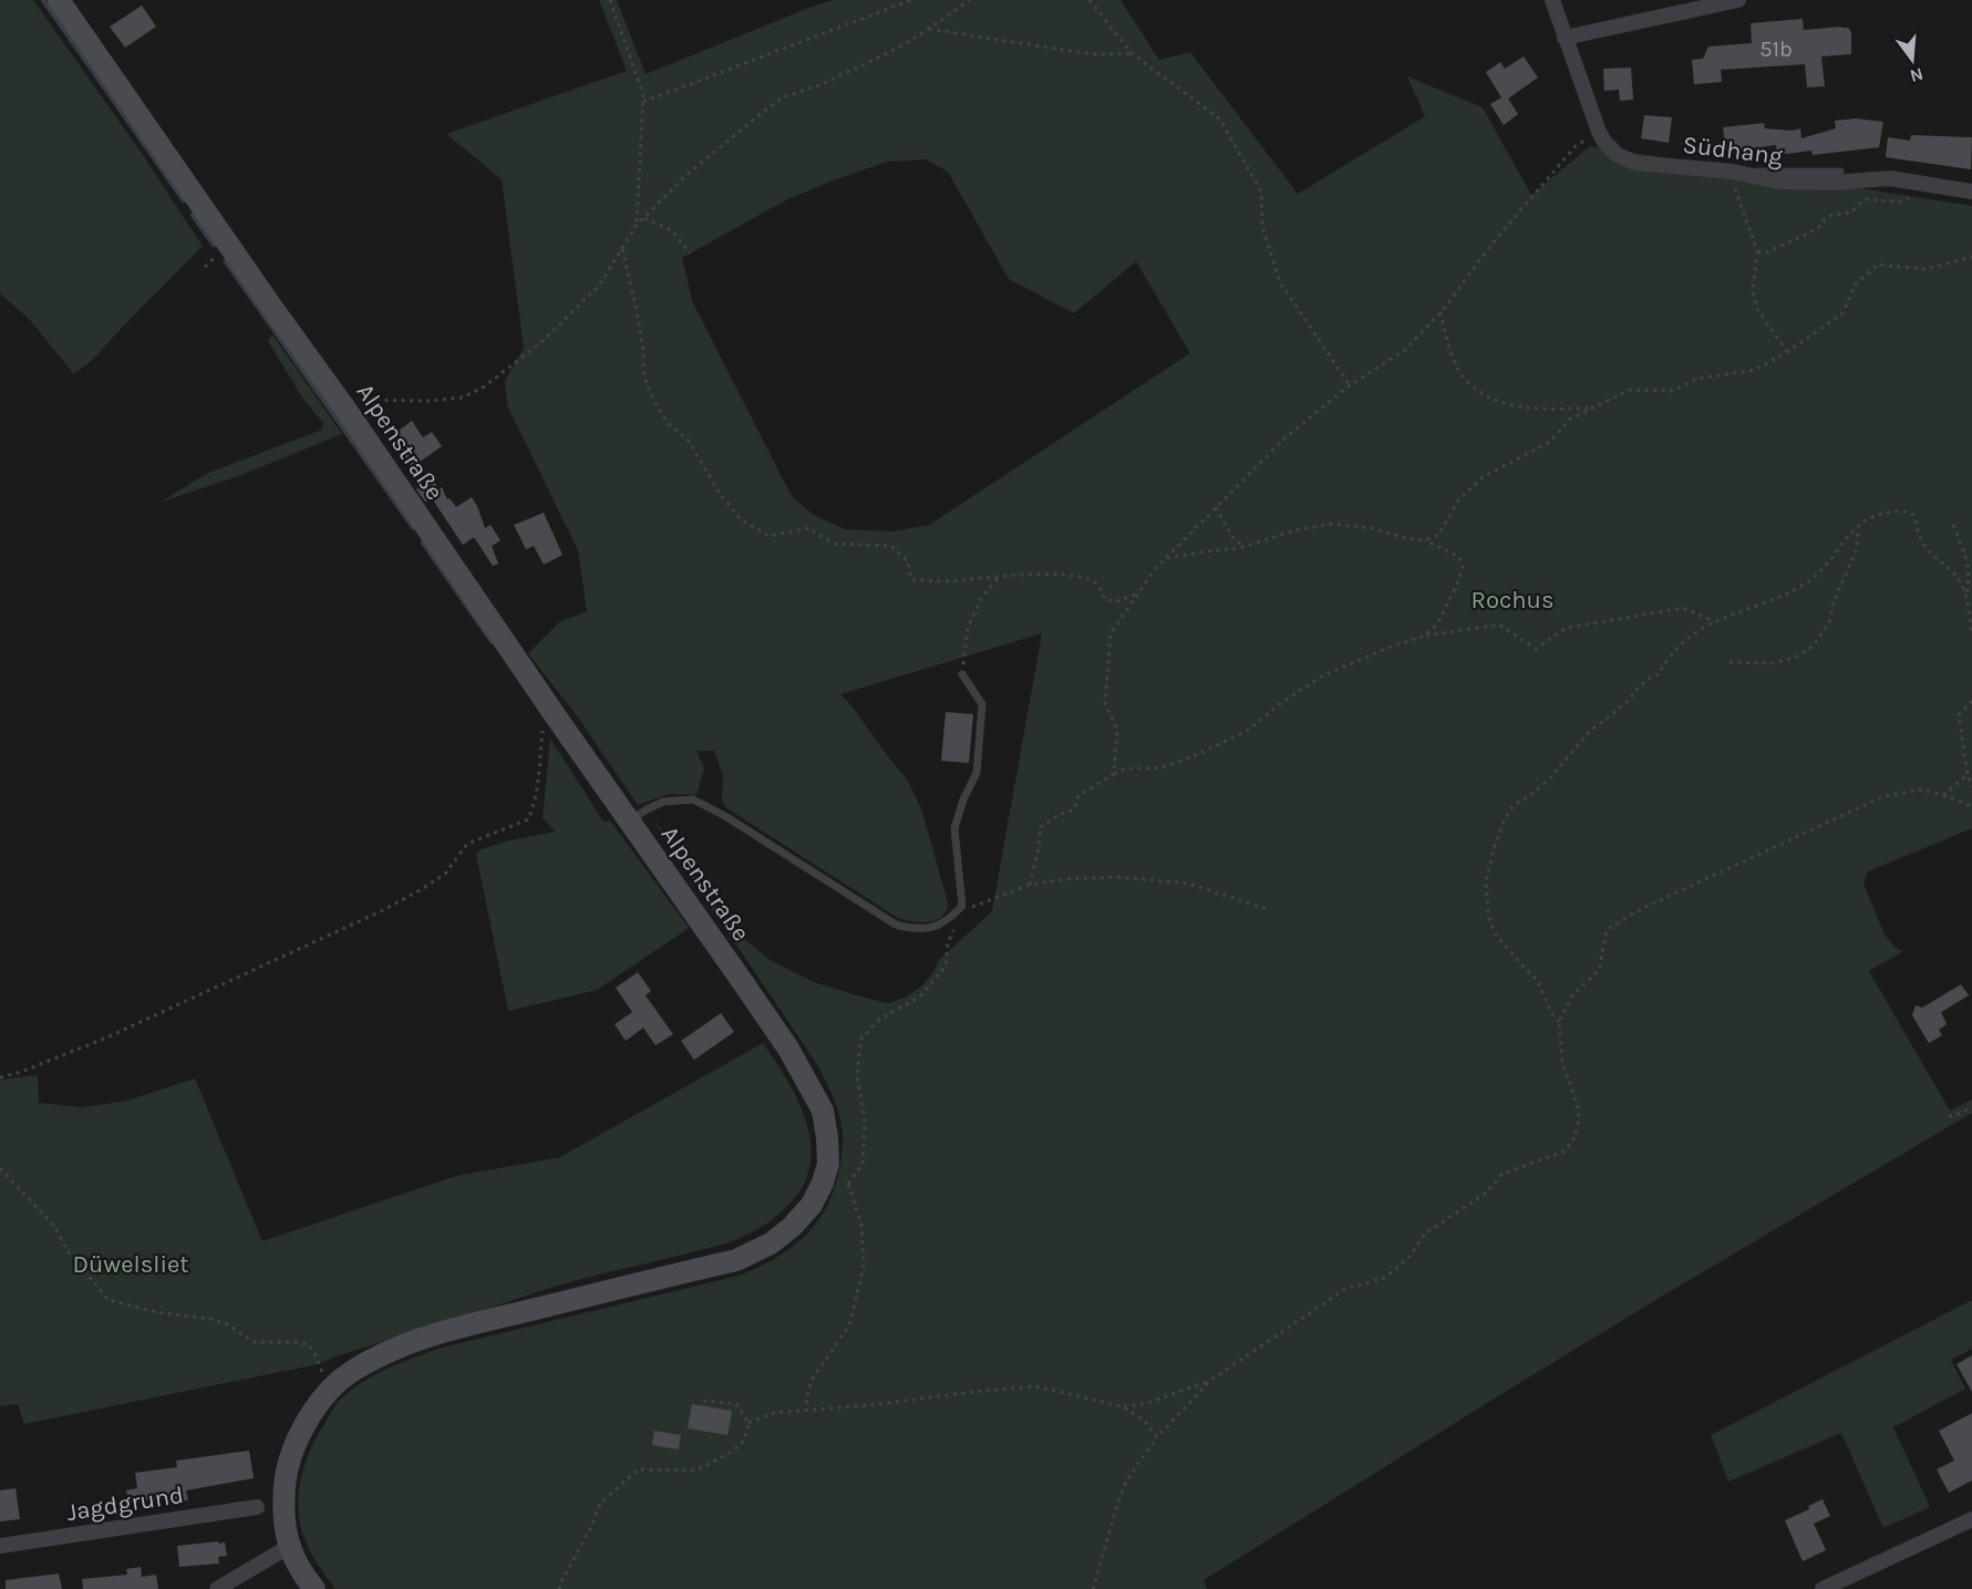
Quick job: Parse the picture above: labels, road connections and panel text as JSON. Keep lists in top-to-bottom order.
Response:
{
  "streets": {
    "street": ["Südhang", "Alpenstraße", "Jagdgrund"]
  },
  "parks": ["Rochus", "Düwelsliet"],
  "house_numbers": ["51b"],
  "north": "bottom"
}
